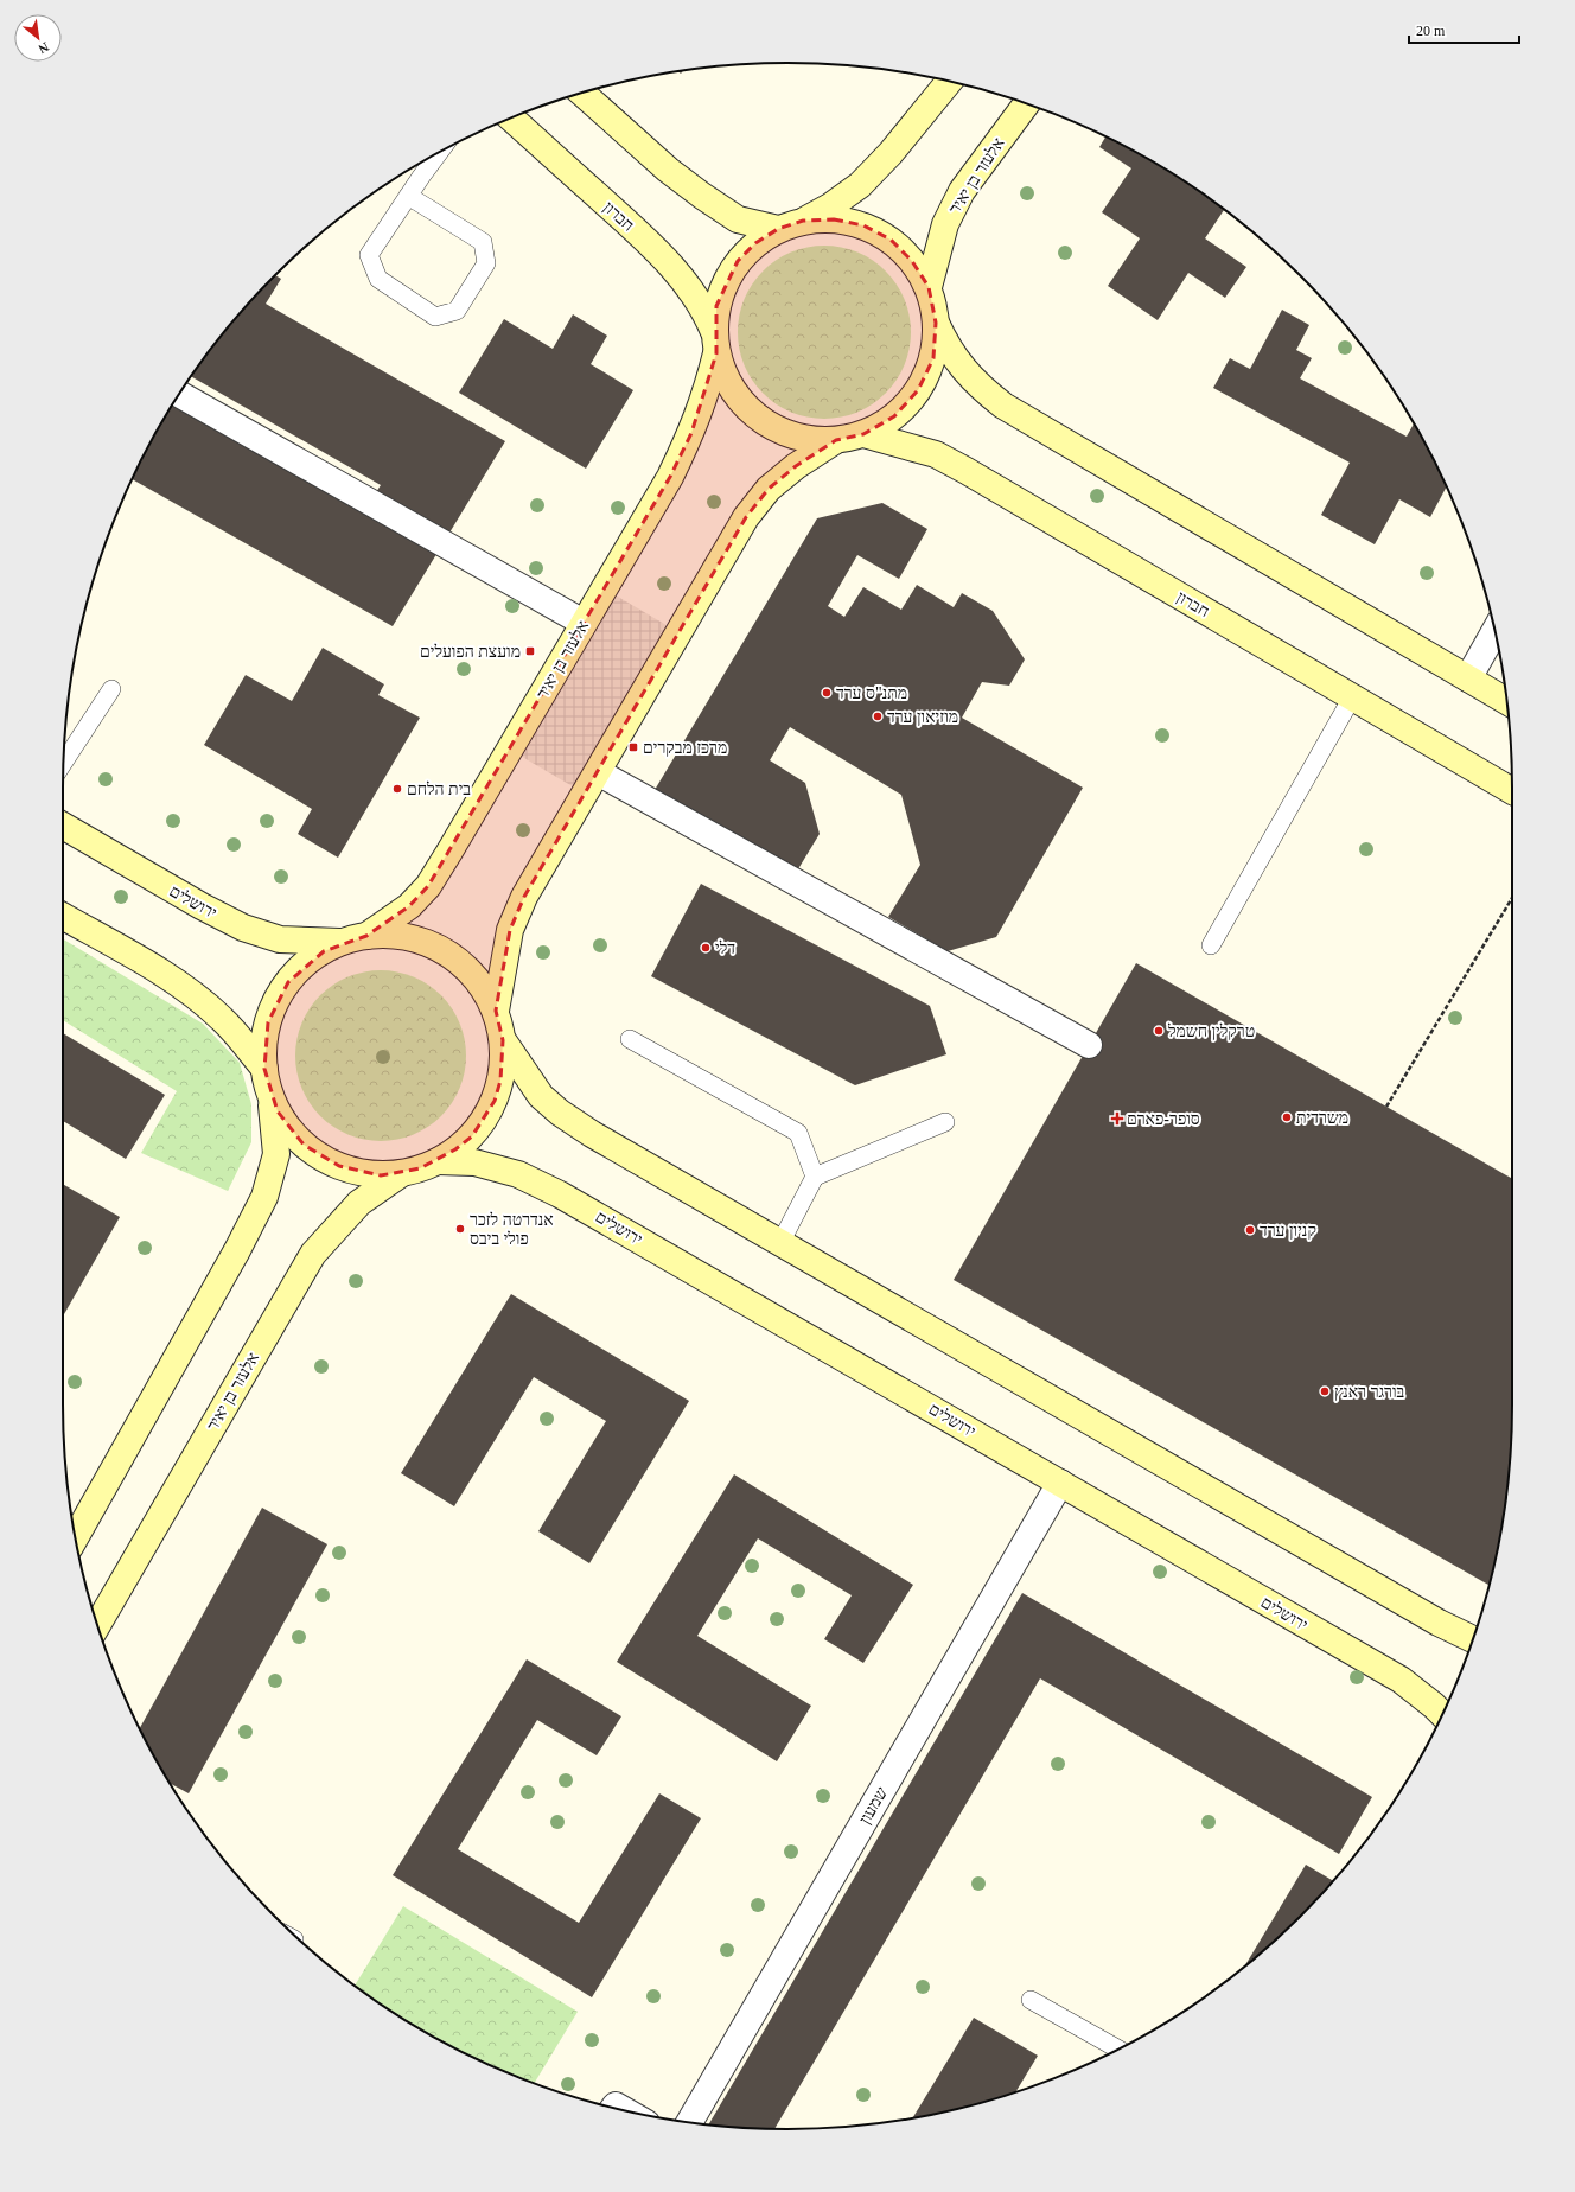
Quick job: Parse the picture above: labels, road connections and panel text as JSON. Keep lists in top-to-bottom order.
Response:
{
  "streets": {
    "main road": ["אלעזר בן יאיר", "חברון", "ירושלים"],
    "street": ["שמעון"]
  },
  "crossings": [
    ["אלעזר בן יאיר", "חברון"],
    ["אלעזר בן יאיר", "ירושלים"],
    ["ירושלים", "שמעון"]
  ],
  "places": {
    "transit": ["מועצת הפועלים", "מרכז מבקרים"],
    "other": [
      "מתנ\"ס ערד",
      "מוזיאון ערד",
      "בית הלחם",
      "דלי",
      "טרקלין חשמל",
      "משרדית",
      "אנדרטה לזכר פולי ביבס",
      "קניון ערד",
      "בורגר ראנץ"
    ],
    "health": ["סופר-פארם"]
  },
  "scale_bar": "20 m",
  "north": "bottom right"
}
